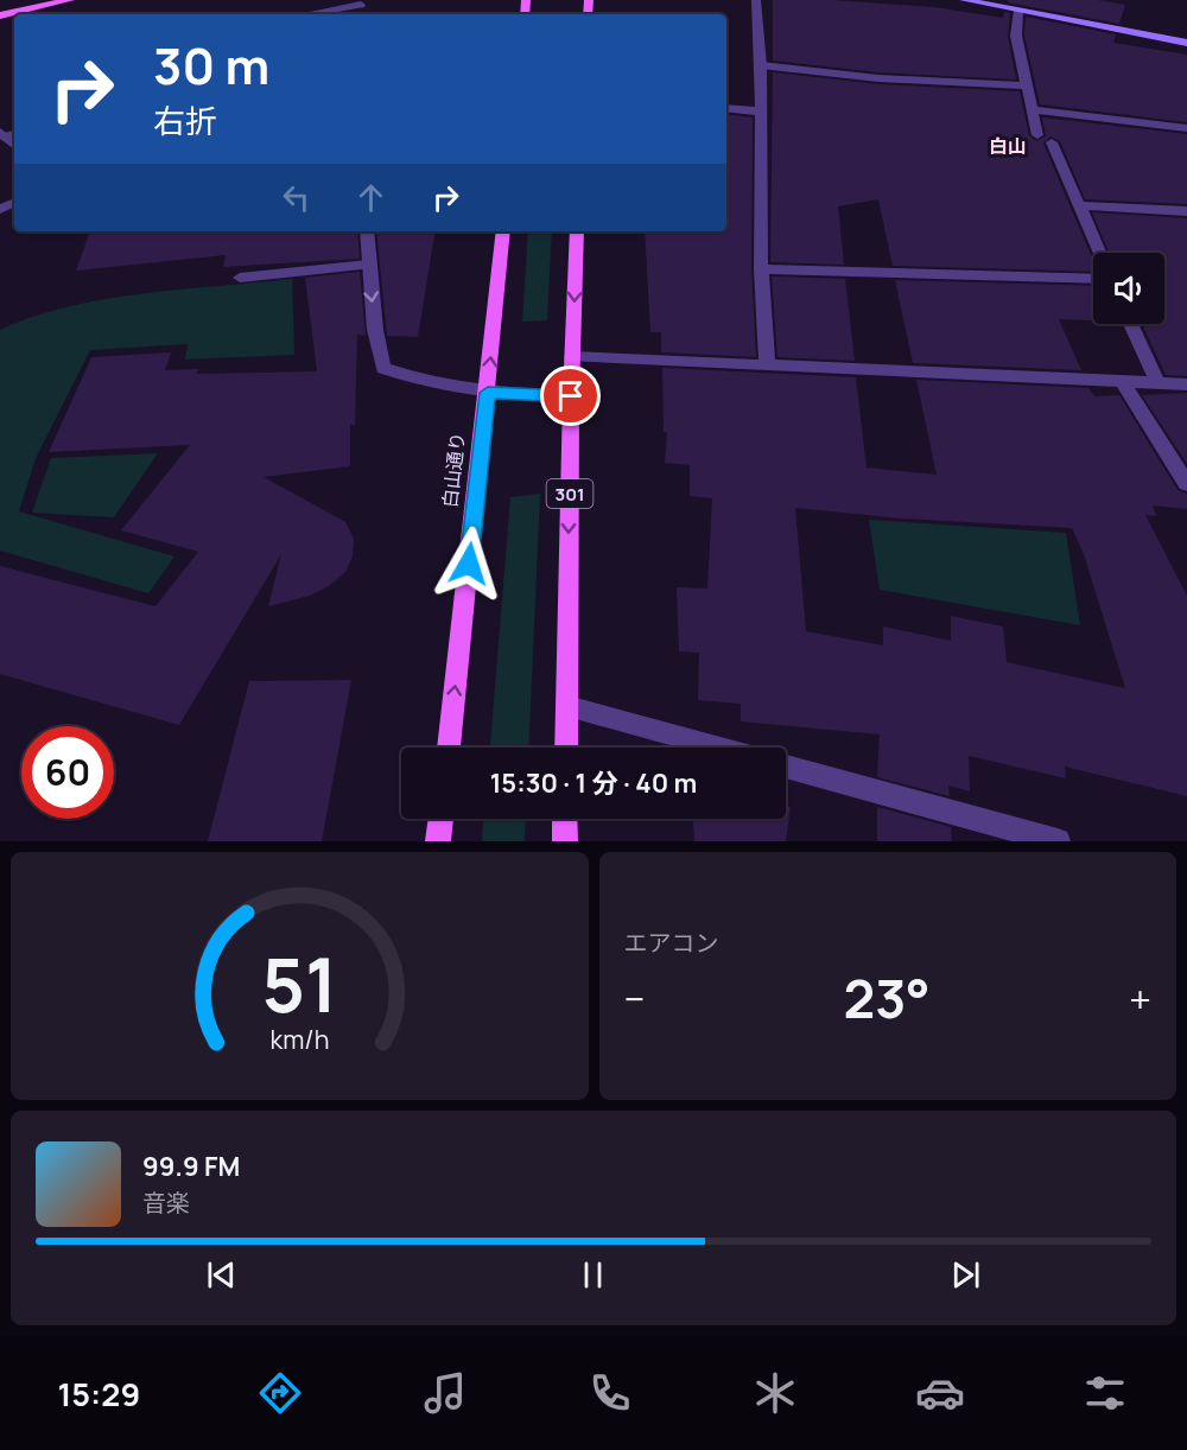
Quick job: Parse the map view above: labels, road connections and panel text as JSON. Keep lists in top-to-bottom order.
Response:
{
  "streets": {
    "main road": ["白山通り", "301"]
  },
  "districts": ["白山"],
  "page": {
    "turn": ["30 m", "右折"],
    "limit": "60",
    "trip": "15:30 · 1 分 · 40 m",
    "tile": "エアコン",
    "heat": ["−", "23°", "+"],
    "song": ["99.9 FM", "音楽"],
    "tabs": "15:29",
    "gauge": ["51", "km/h"]
  }
}
